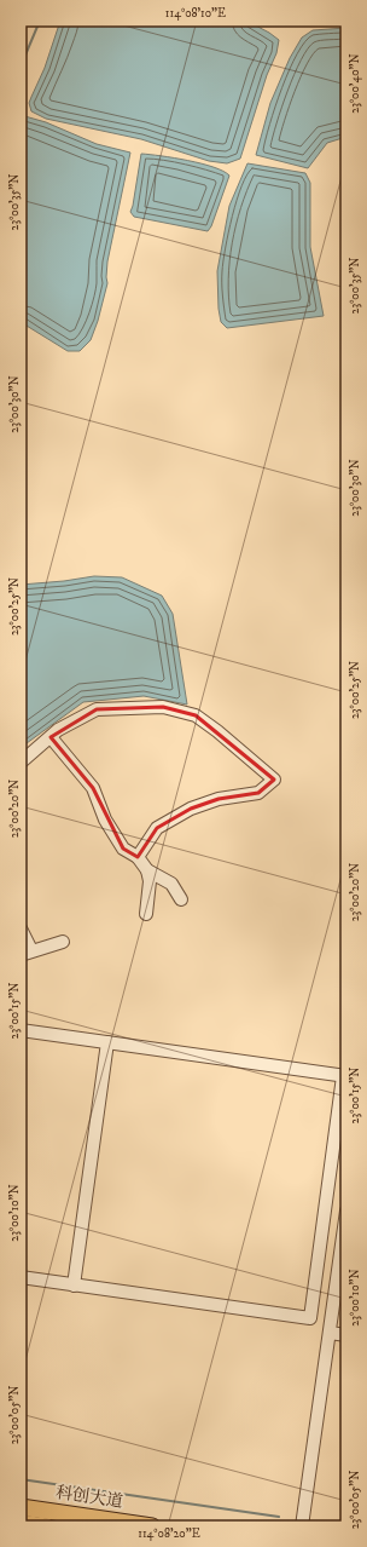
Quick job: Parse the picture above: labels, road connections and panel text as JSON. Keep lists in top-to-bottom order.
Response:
{
  "streets": {
    "main road": ["科创大道"]
  },
  "coordinates": [
    "114°08'10\"E",
    "23°00'40\"N",
    "23°00'35\"N",
    "23°00'30\"N",
    "23°00'25\"N",
    "23°00'20\"N",
    "23°00'15\"N",
    "23°00'10\"N",
    "23°00'05\"N",
    "114°08'20\"E"
  ]
}
